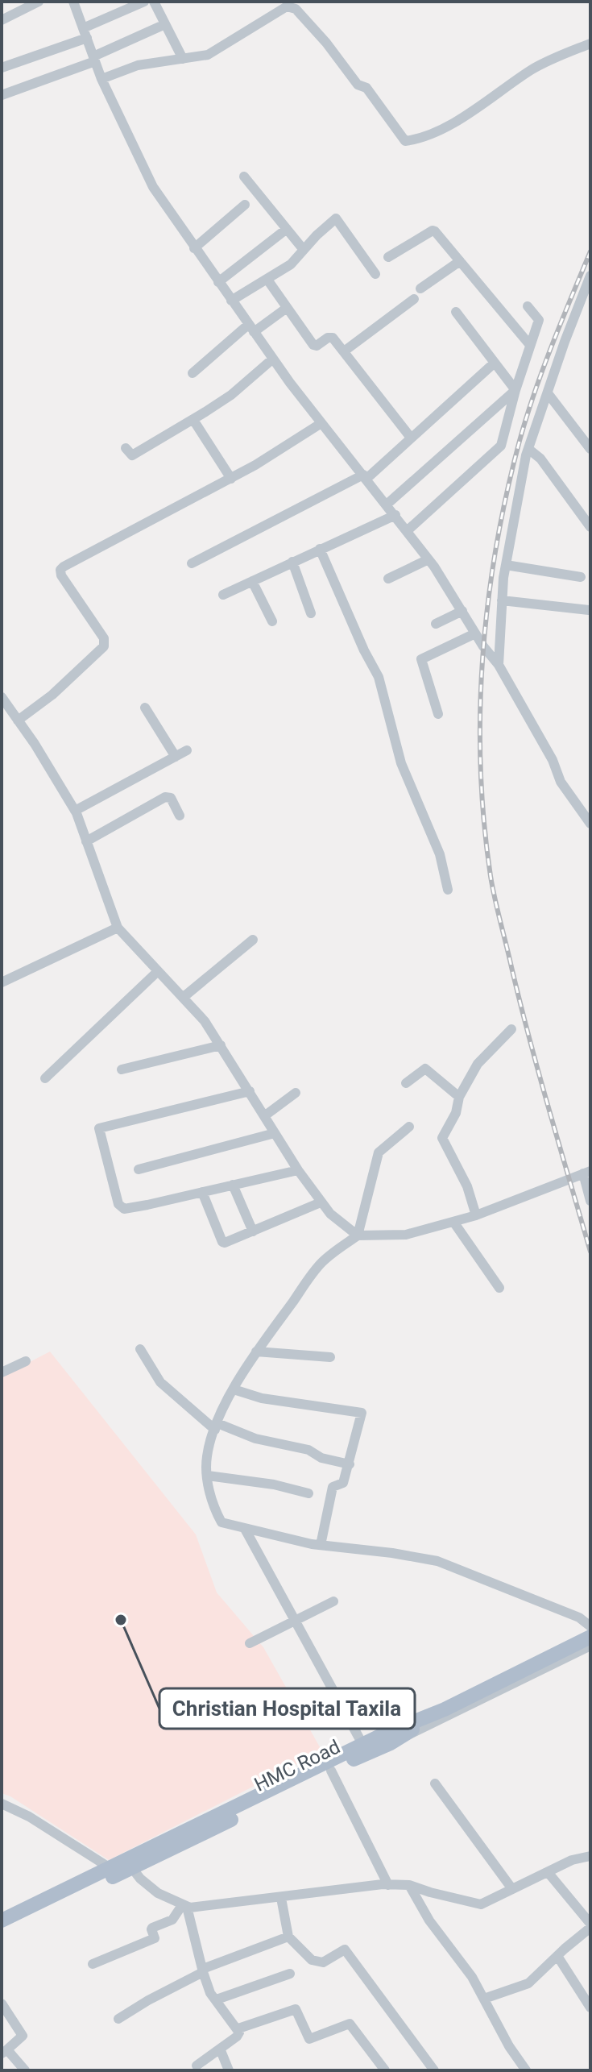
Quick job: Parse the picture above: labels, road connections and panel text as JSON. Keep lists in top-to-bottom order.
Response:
{
  "streets": {
    "main road": ["HMC Road"]
  },
  "places": ["Christian Hospital Taxila"]
}
